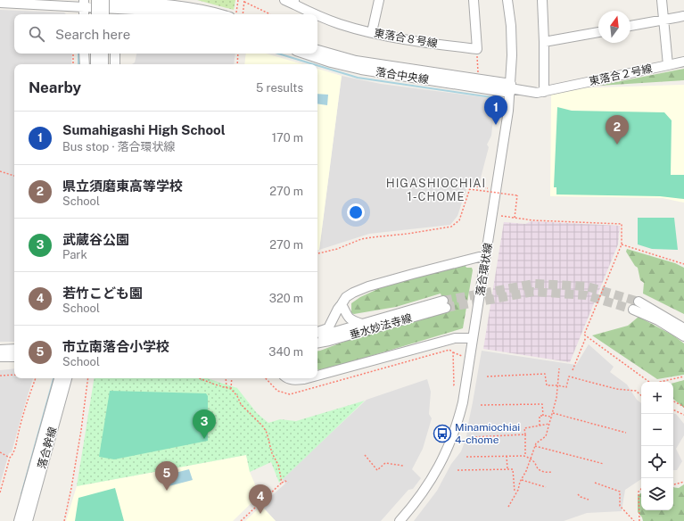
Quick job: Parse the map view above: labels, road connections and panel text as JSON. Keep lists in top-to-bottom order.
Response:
{
  "streets": {
    "street": [
      "東落合８号線",
      "東落合２号線",
      "落合中央線",
      "落合環状線",
      "垂水妙法寺線",
      "落合幹線"
    ]
  },
  "crossings": [
    ["東落合２号線", "落合中央線"],
    ["東落合２号線", "落合環状線"],
    ["落合中央線", "落合環状線"]
  ],
  "districts": ["HIGASHIOCHIAI 1-CHOME"],
  "places": {
    "bus stop": ["Minamiochiai 4-chome"]
  },
  "north": "top",
  "page": {
    "search": "Search here",
    "heading": ["Nearby", "5 results"],
    "pins": [
      "1",
      "2",
      "3",
      "5",
      "4"
    ],
    "list": [
      {
        "mark": "1",
        "name": "Sumahigashi High School",
        "note": "Bus stop · 落合環状線",
        "value": "170 m"
      },
      {
        "mark": "2",
        "name": "県立須磨東高等学校",
        "note": "School",
        "value": "270 m"
      },
      {
        "mark": "3",
        "name": "武蔵谷公園",
        "note": "Park",
        "value": "270 m"
      },
      {
        "mark": "4",
        "name": "若竹こども園",
        "note": "School",
        "value": "320 m"
      },
      {
        "mark": "5",
        "name": "市立南落合小学校",
        "note": "School",
        "value": "340 m"
      }
    ],
    "map_buttons": ["+", "−"]
  }
}
